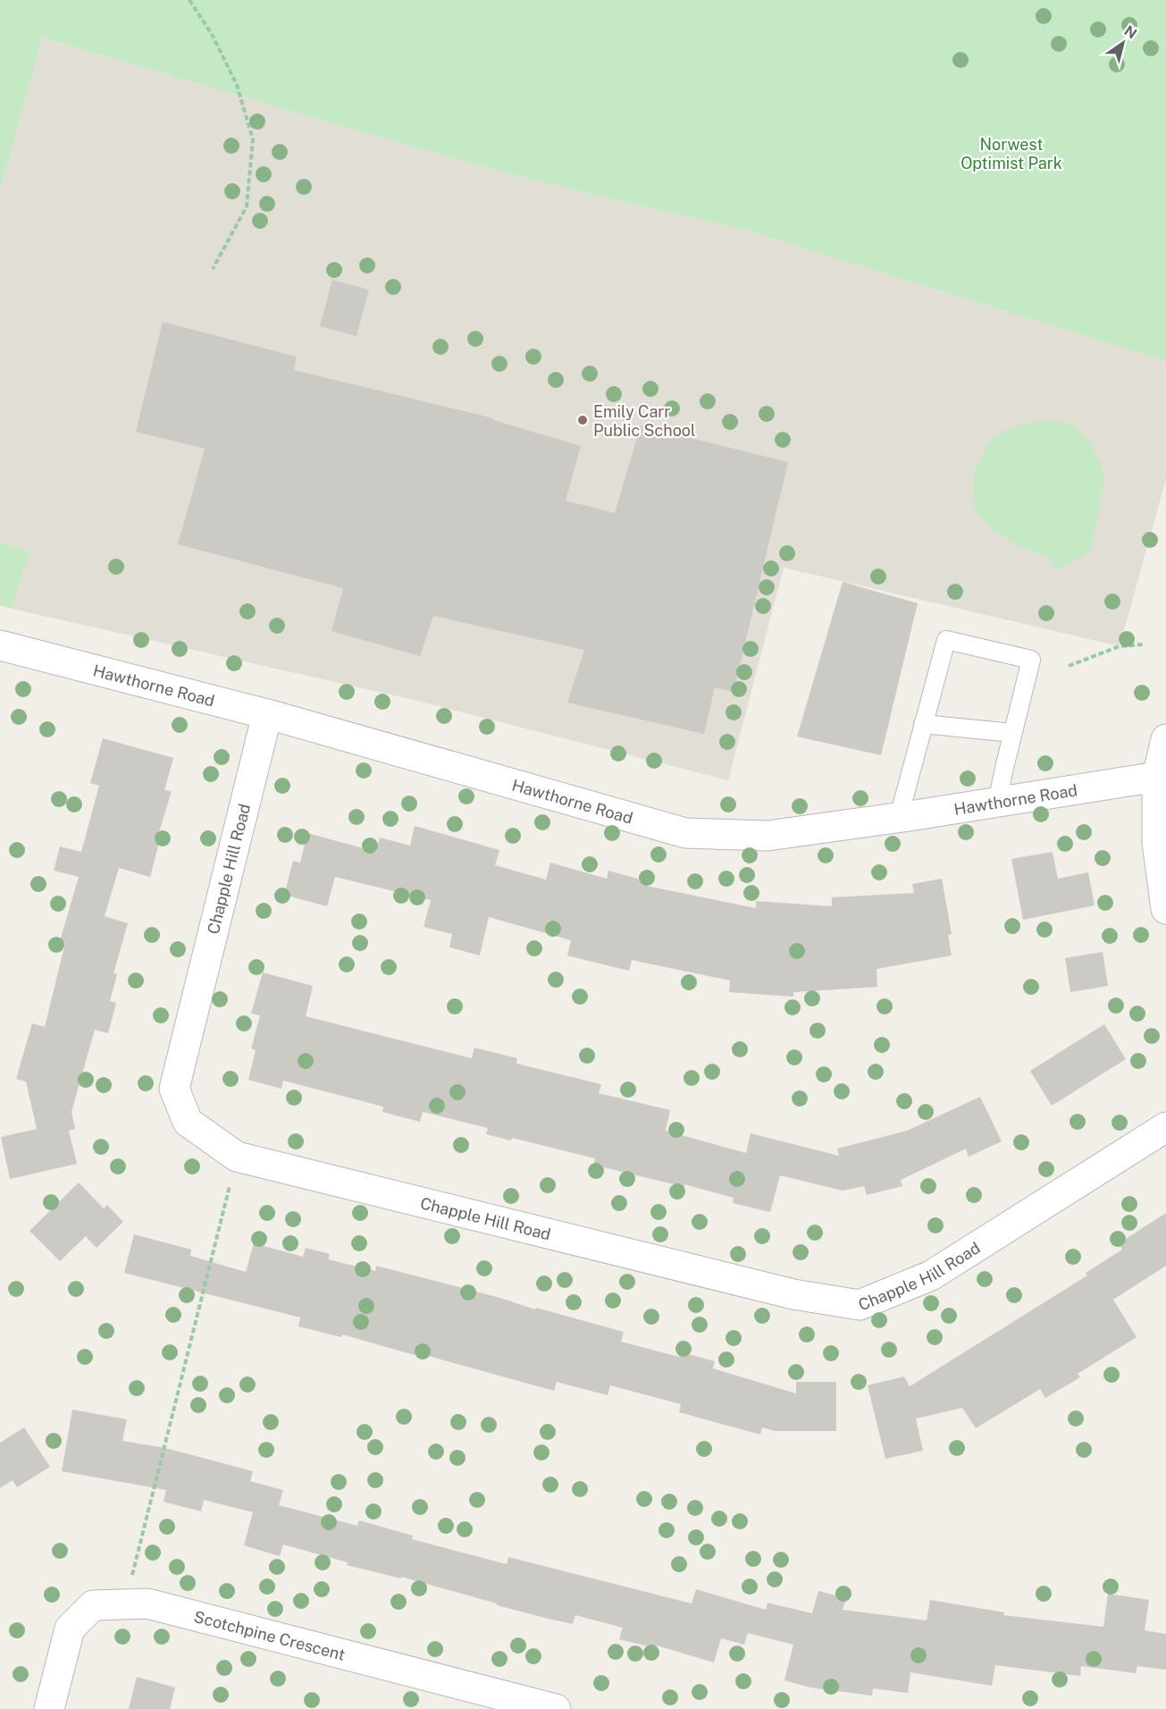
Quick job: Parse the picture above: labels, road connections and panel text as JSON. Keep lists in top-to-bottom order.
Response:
{
  "streets": {
    "street": ["Hawthorne Road", "Chapple Hill Road", "Scotchpine Crescent"]
  },
  "crossings": [
    ["Hawthorne Road", "Chapple Hill Road"]
  ],
  "parks": ["Norwest Optimist Park"],
  "places": ["Emily Carr Public School"],
  "north": "top right"
}
